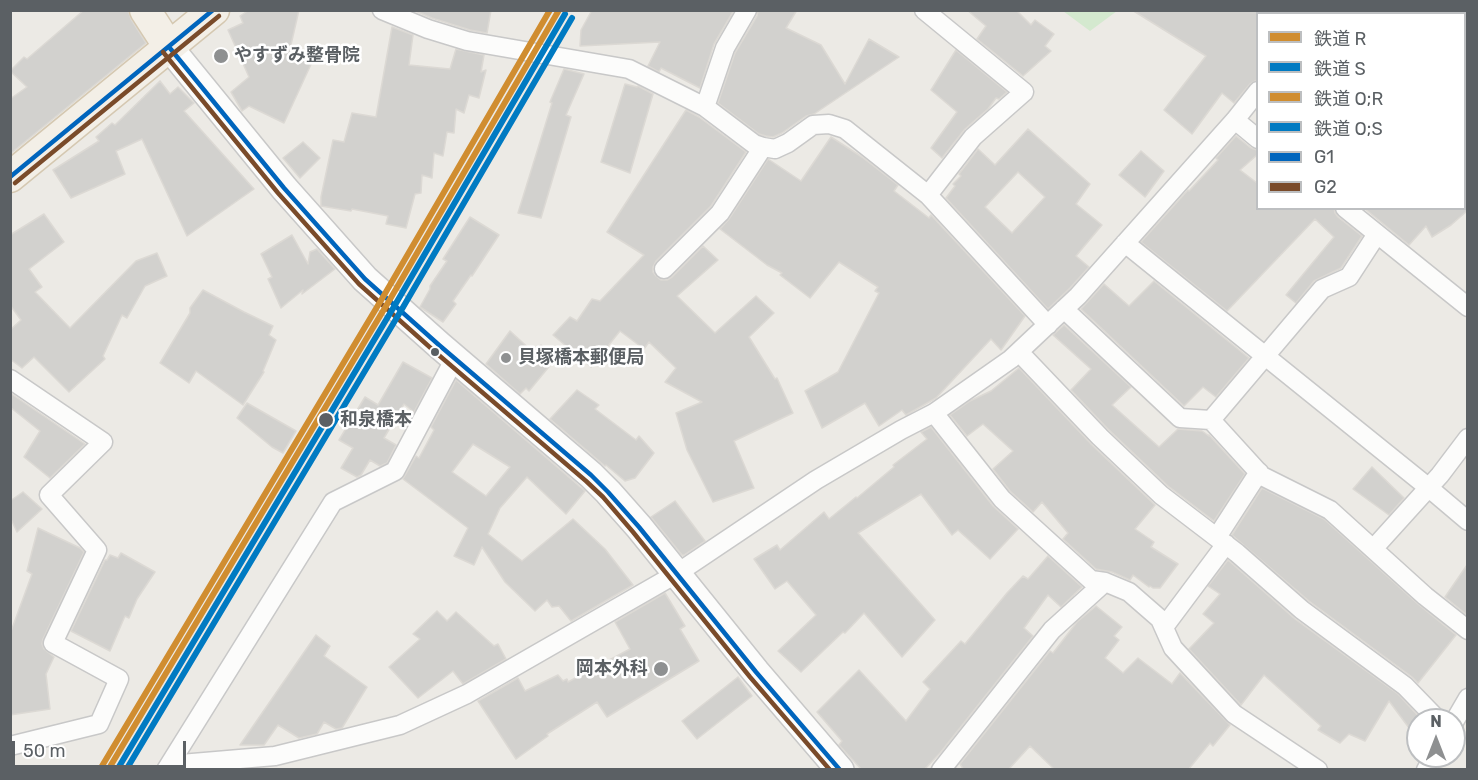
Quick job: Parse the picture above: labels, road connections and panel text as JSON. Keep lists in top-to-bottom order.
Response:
{
  "places": [
    "やすずみ整骨院",
    "貝塚橋本郵便局",
    "和泉橋本",
    "岡本外科"
  ],
  "lines": [
    "rail line R",
    "rail line O;R",
    "transit line G1",
    "rail line S",
    "transit line G2",
    "rail line O;S"
  ],
  "legend": [
    "鉄道 R",
    "鉄道 S",
    "鉄道 O;R",
    "鉄道 O;S",
    "G1",
    "G2"
  ],
  "scale_bar": "50 m",
  "north": "top"
}
